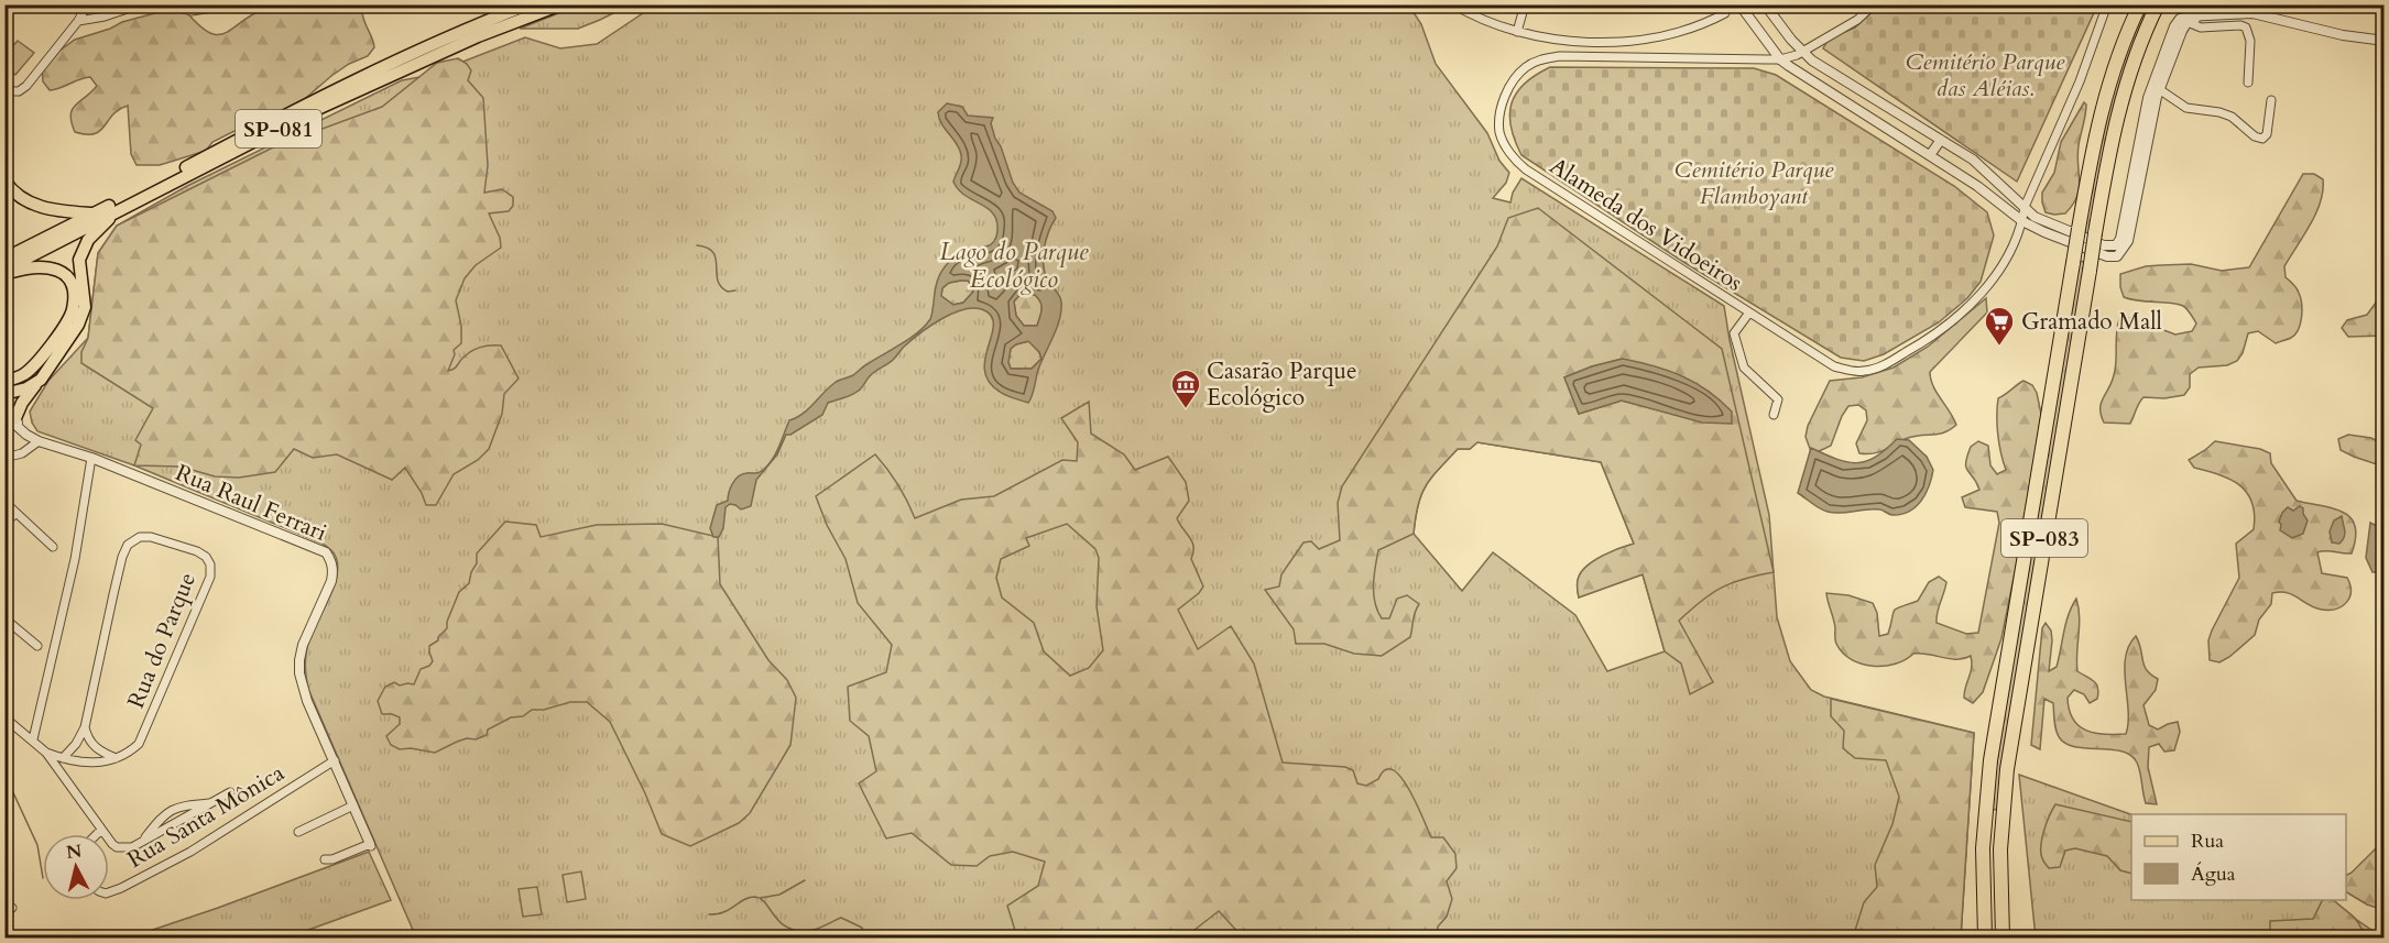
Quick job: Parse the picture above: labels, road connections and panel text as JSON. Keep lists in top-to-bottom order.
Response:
{
  "streets": {
    "highway": ["SP-083"],
    "main road": ["SP-081"],
    "street": [
      "Alameda dos Vidoeiros",
      "Rua Raul Ferrari",
      "Rua do Parque",
      "Rua Santa Mônica"
    ]
  },
  "crossings": [
    ["Rua Raul Ferrari", "Rua Santa Mônica"]
  ],
  "water": ["Lago do Parque Ecológico"],
  "parks": ["Cemitério Parque das Aléias.", "Cemitério Parque Flamboyant"],
  "places": {
    "supermarket": ["Gramado Mall"],
    "museum": ["Casarão Parque Ecológico"]
  },
  "legend": ["Rua", "Água"],
  "north": "top"
}
